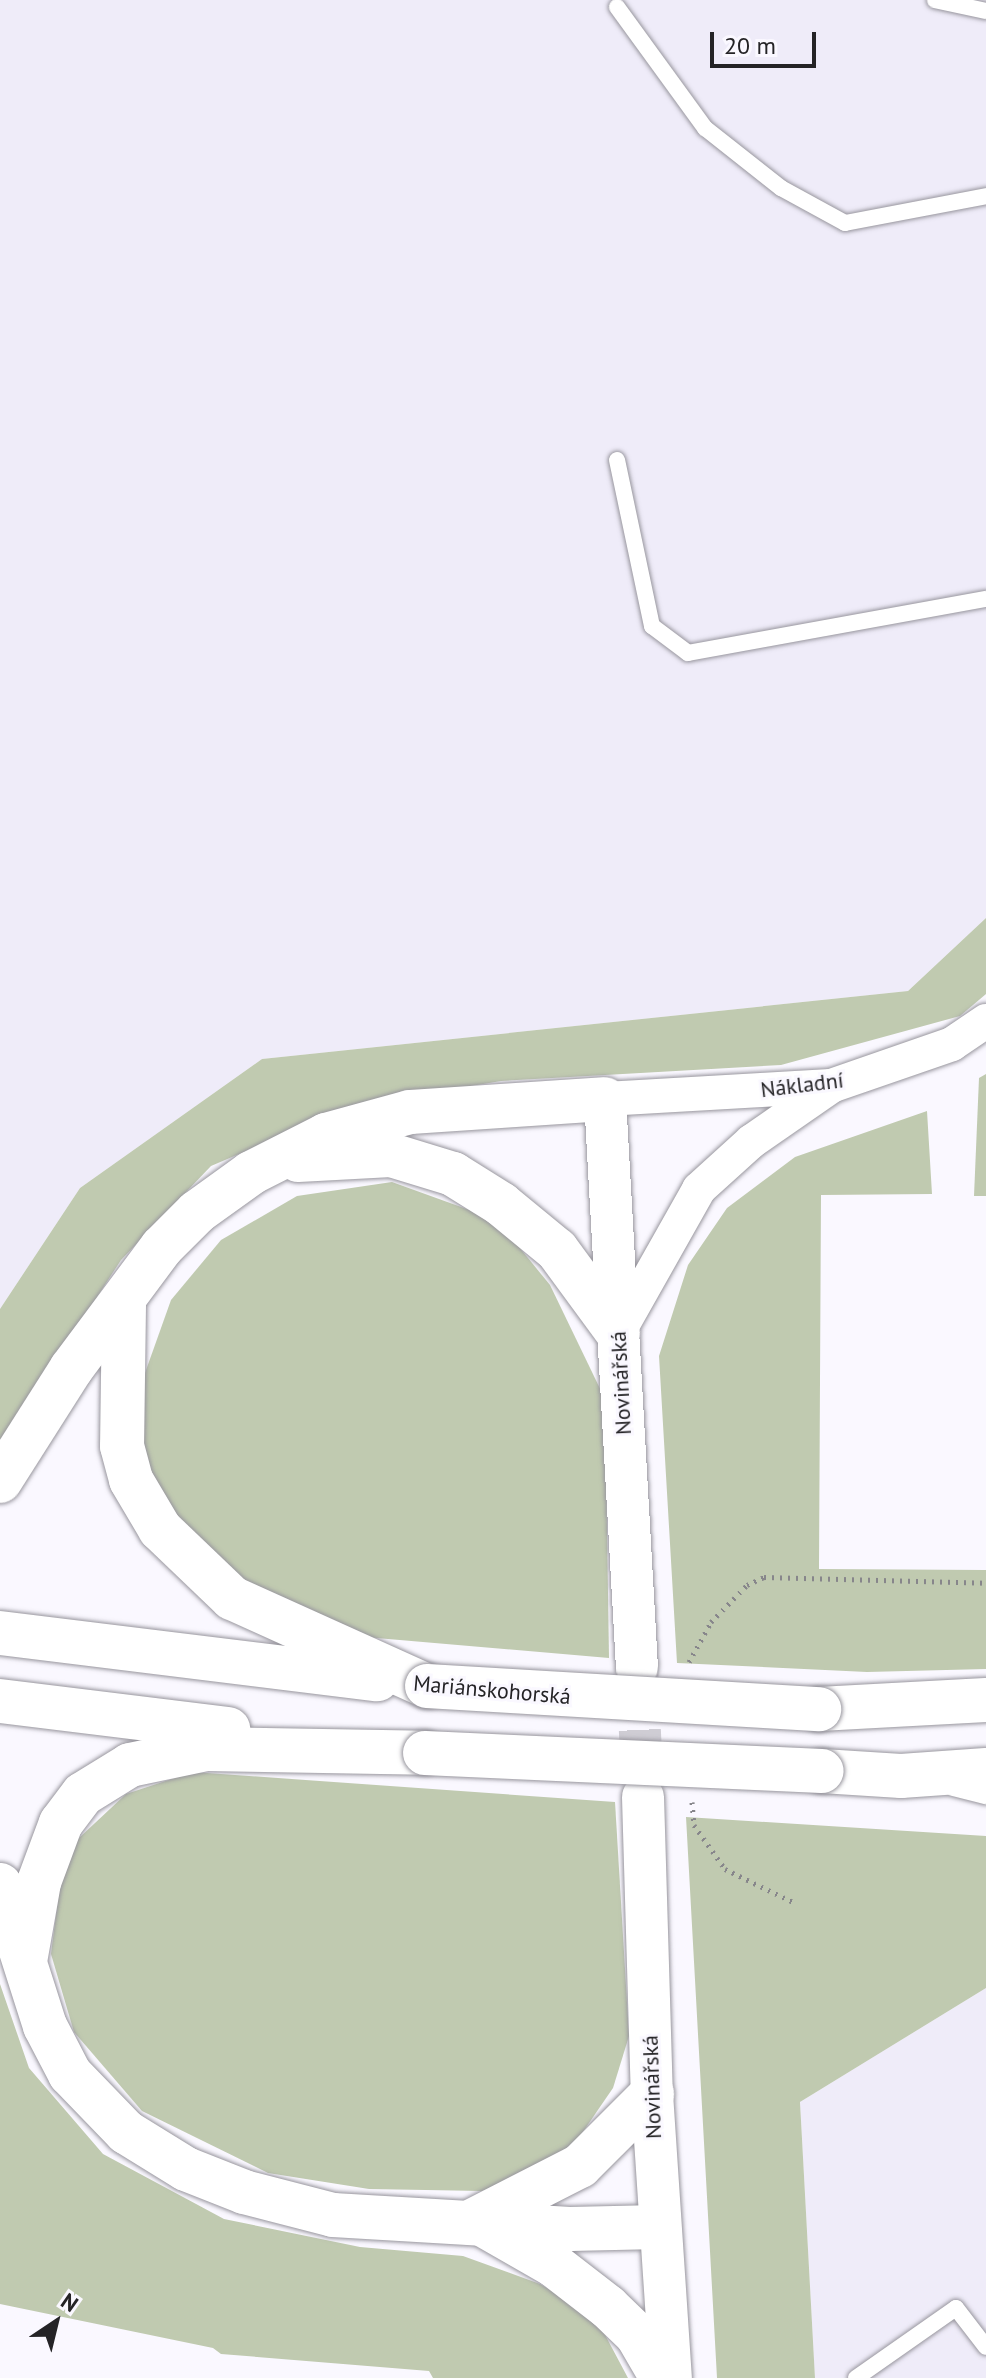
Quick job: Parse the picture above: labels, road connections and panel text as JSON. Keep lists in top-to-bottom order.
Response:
{
  "streets": {
    "main road": ["Mariánskohorská"],
    "street": ["Nákladní", "Novinářská"]
  },
  "crossings": [
    ["Nákladní", "Novinářská"]
  ],
  "scale_bar": "20 m",
  "north": "top right"
}
